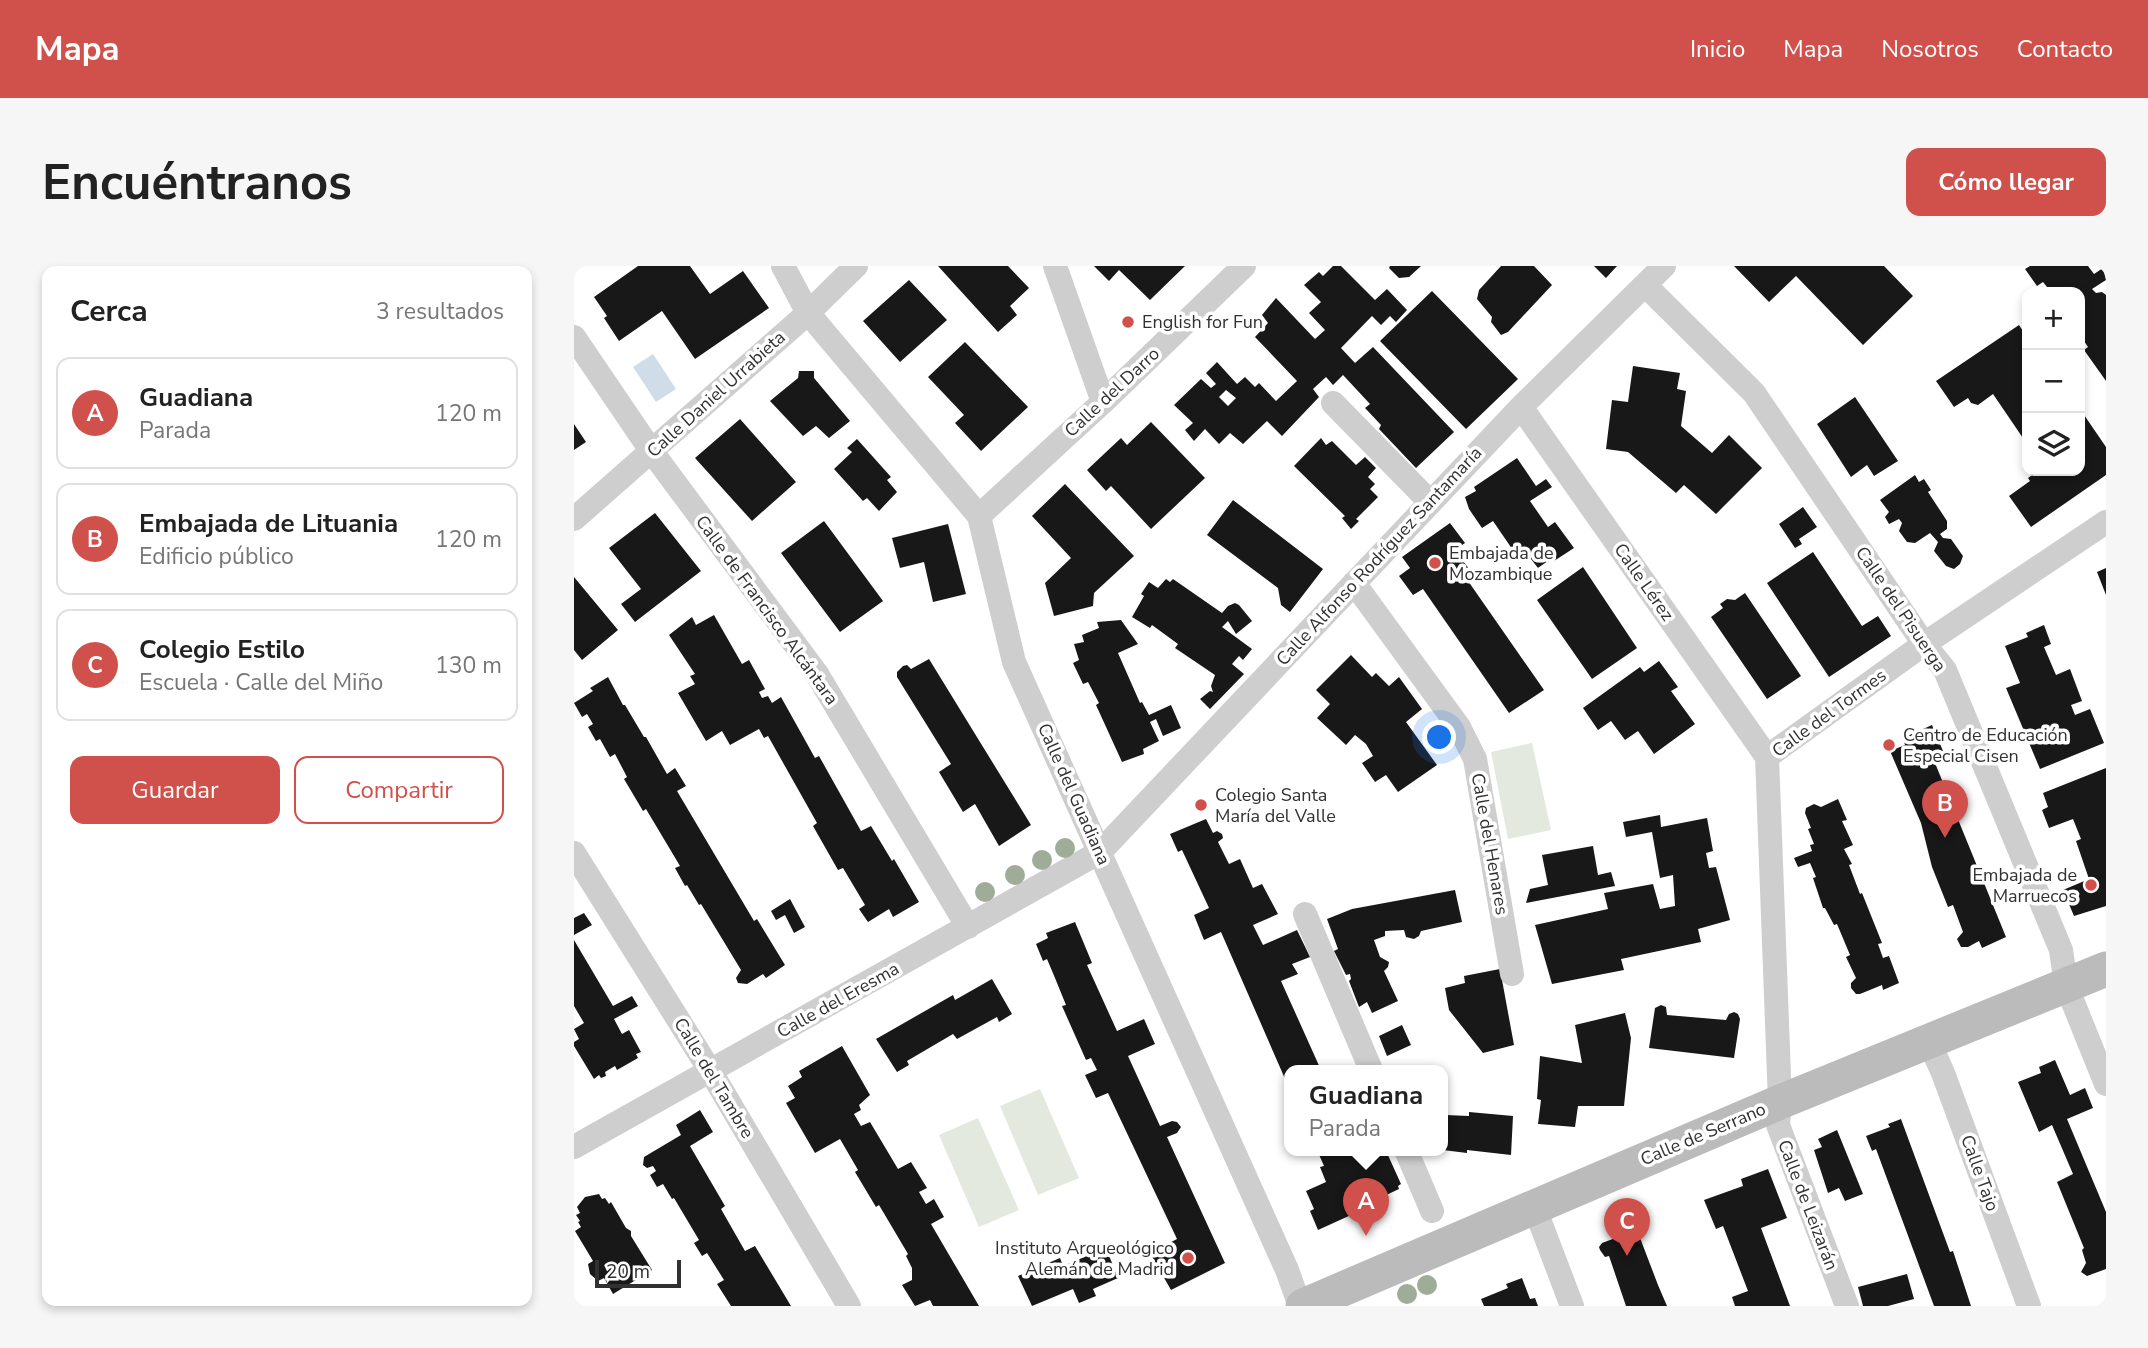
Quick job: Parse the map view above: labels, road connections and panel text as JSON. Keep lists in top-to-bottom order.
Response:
{
  "streets": {
    "street": [
      "Calle del Darro",
      "Calle Daniel Urrabieta",
      "Calle Alfonso Rodríguez Santamaría",
      "Calle Lérez",
      "Calle del Pisuerga",
      "Calle de Francisco Alcántara",
      "Calle del Tormes",
      "Calle del Guadiana",
      "Calle del Henares",
      "Calle del Eresma",
      "Calle del Tambre",
      "Calle de Serrano",
      "Calle Tajo",
      "Calle de Leizarán"
    ]
  },
  "crossings": [
    ["Calle del Darro", "Calle del Guadiana"],
    ["Calle Daniel Urrabieta", "Calle de Francisco Alcántara"],
    ["Calle Daniel Urrabieta", "Calle del Guadiana"],
    ["Calle Alfonso Rodríguez Santamaría", "Calle Lérez"],
    ["Calle Alfonso Rodríguez Santamaría", "Calle del Pisuerga"],
    ["Calle Alfonso Rodríguez Santamaría", "Calle del Guadiana"],
    ["Calle Alfonso Rodríguez Santamaría", "Calle del Henares"],
    ["Calle Alfonso Rodríguez Santamaría", "Calle del Eresma"],
    ["Calle Lérez", "Calle del Tormes"],
    ["Calle del Pisuerga", "Calle del Tormes"],
    ["Calle del Pisuerga", "Calle de Serrano"],
    ["Calle de Francisco Alcántara", "Calle del Eresma"],
    ["Calle del Tormes", "Calle de Serrano"],
    ["Calle del Tormes", "Calle de Leizarán"],
    ["Calle del Guadiana", "Calle del Eresma"],
    ["Calle del Guadiana", "Calle de Serrano"],
    ["Calle del Eresma", "Calle del Tambre"],
    ["Calle de Serrano", "Calle Tajo"],
    ["Calle de Serrano", "Calle de Leizarán"]
  ],
  "places": [
    "English for Fun",
    "Embajada de Mozambique",
    "Centro de Educación Especial Cisen",
    "Colegio Santa María del Valle",
    "Embajada de Marruecos",
    "Instituto Arqueológico Alemán de Madrid"
  ],
  "scale_bar": "20 m",
  "page": {
    "header": "Mapa",
    "nav": [
      "Inicio",
      "Mapa",
      "Nosotros",
      "Contacto"
    ],
    "buttons": [
      "Cómo llegar",
      ["Guardar", "Compartir"]
    ],
    "title": "Encuéntranos",
    "heading": ["Cerca", "3 resultados"],
    "map_buttons": ["+", "−"],
    "list": [
      {
        "mark": "A",
        "name": "Guadiana",
        "note": "Parada",
        "value": "120 m"
      },
      {
        "mark": "B",
        "name": "Embajada de Lituania",
        "note": "Edificio público",
        "value": "120 m"
      },
      {
        "mark": "C",
        "name": "Colegio Estilo",
        "note": "Escuela · Calle del Miño",
        "value": "130 m"
      }
    ],
    "pins": ["B", "A", "C"],
    "popup": ["Guadiana", "Parada"],
    "scale": "20 m"
  }
}
